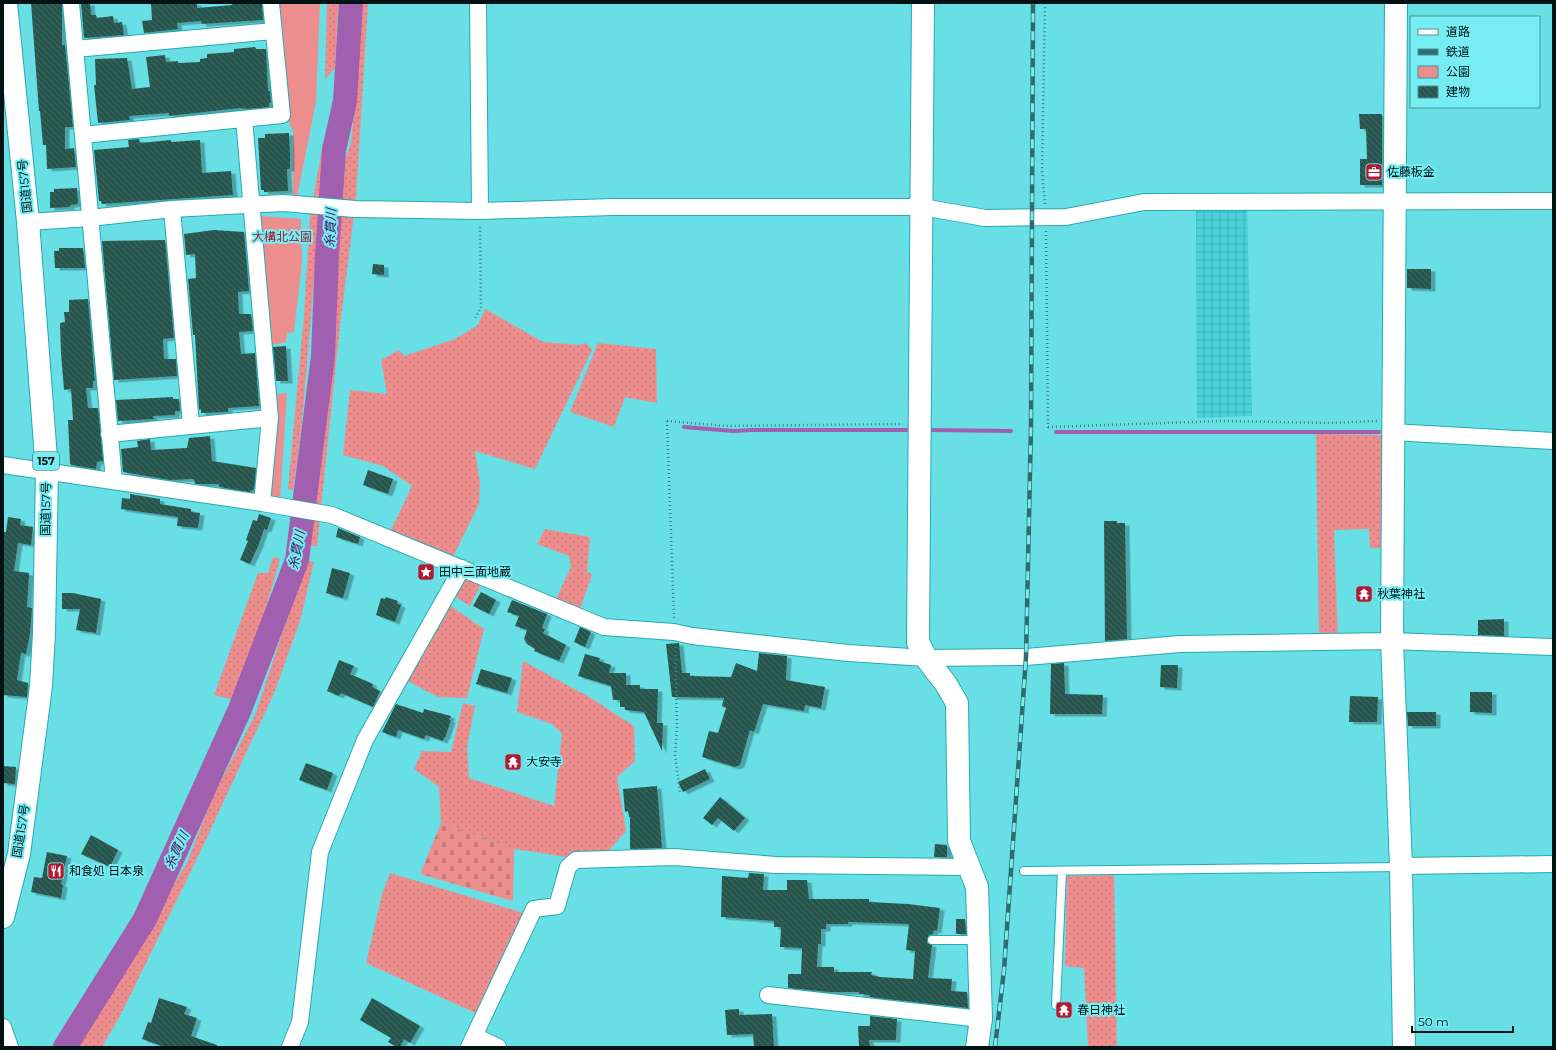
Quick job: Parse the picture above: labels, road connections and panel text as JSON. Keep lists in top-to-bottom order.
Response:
{
  "streets": {
    "main road": ["国道157号", "157"]
  },
  "water": ["糸貫川"],
  "parks": ["大構北公園"],
  "places": {
    "office": ["佐藤板金"],
    "place": ["田中三面地蔵"],
    "temple": ["秋葉神社", "大安寺", "春日神社"],
    "restaurant": ["和食処 日本泉"]
  },
  "legend": [
    "道路",
    "鉄道",
    "公園",
    "建物"
  ],
  "scale_bar": "50 m"
}
